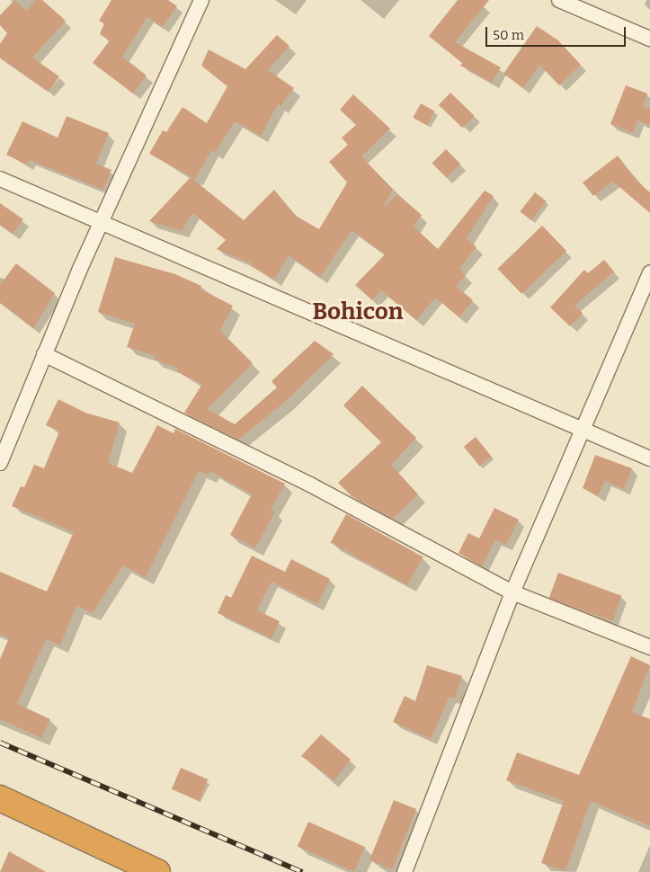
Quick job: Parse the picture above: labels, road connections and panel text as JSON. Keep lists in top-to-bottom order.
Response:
{
  "districts": ["Bohicon"],
  "scale_bar": "50 m"
}
